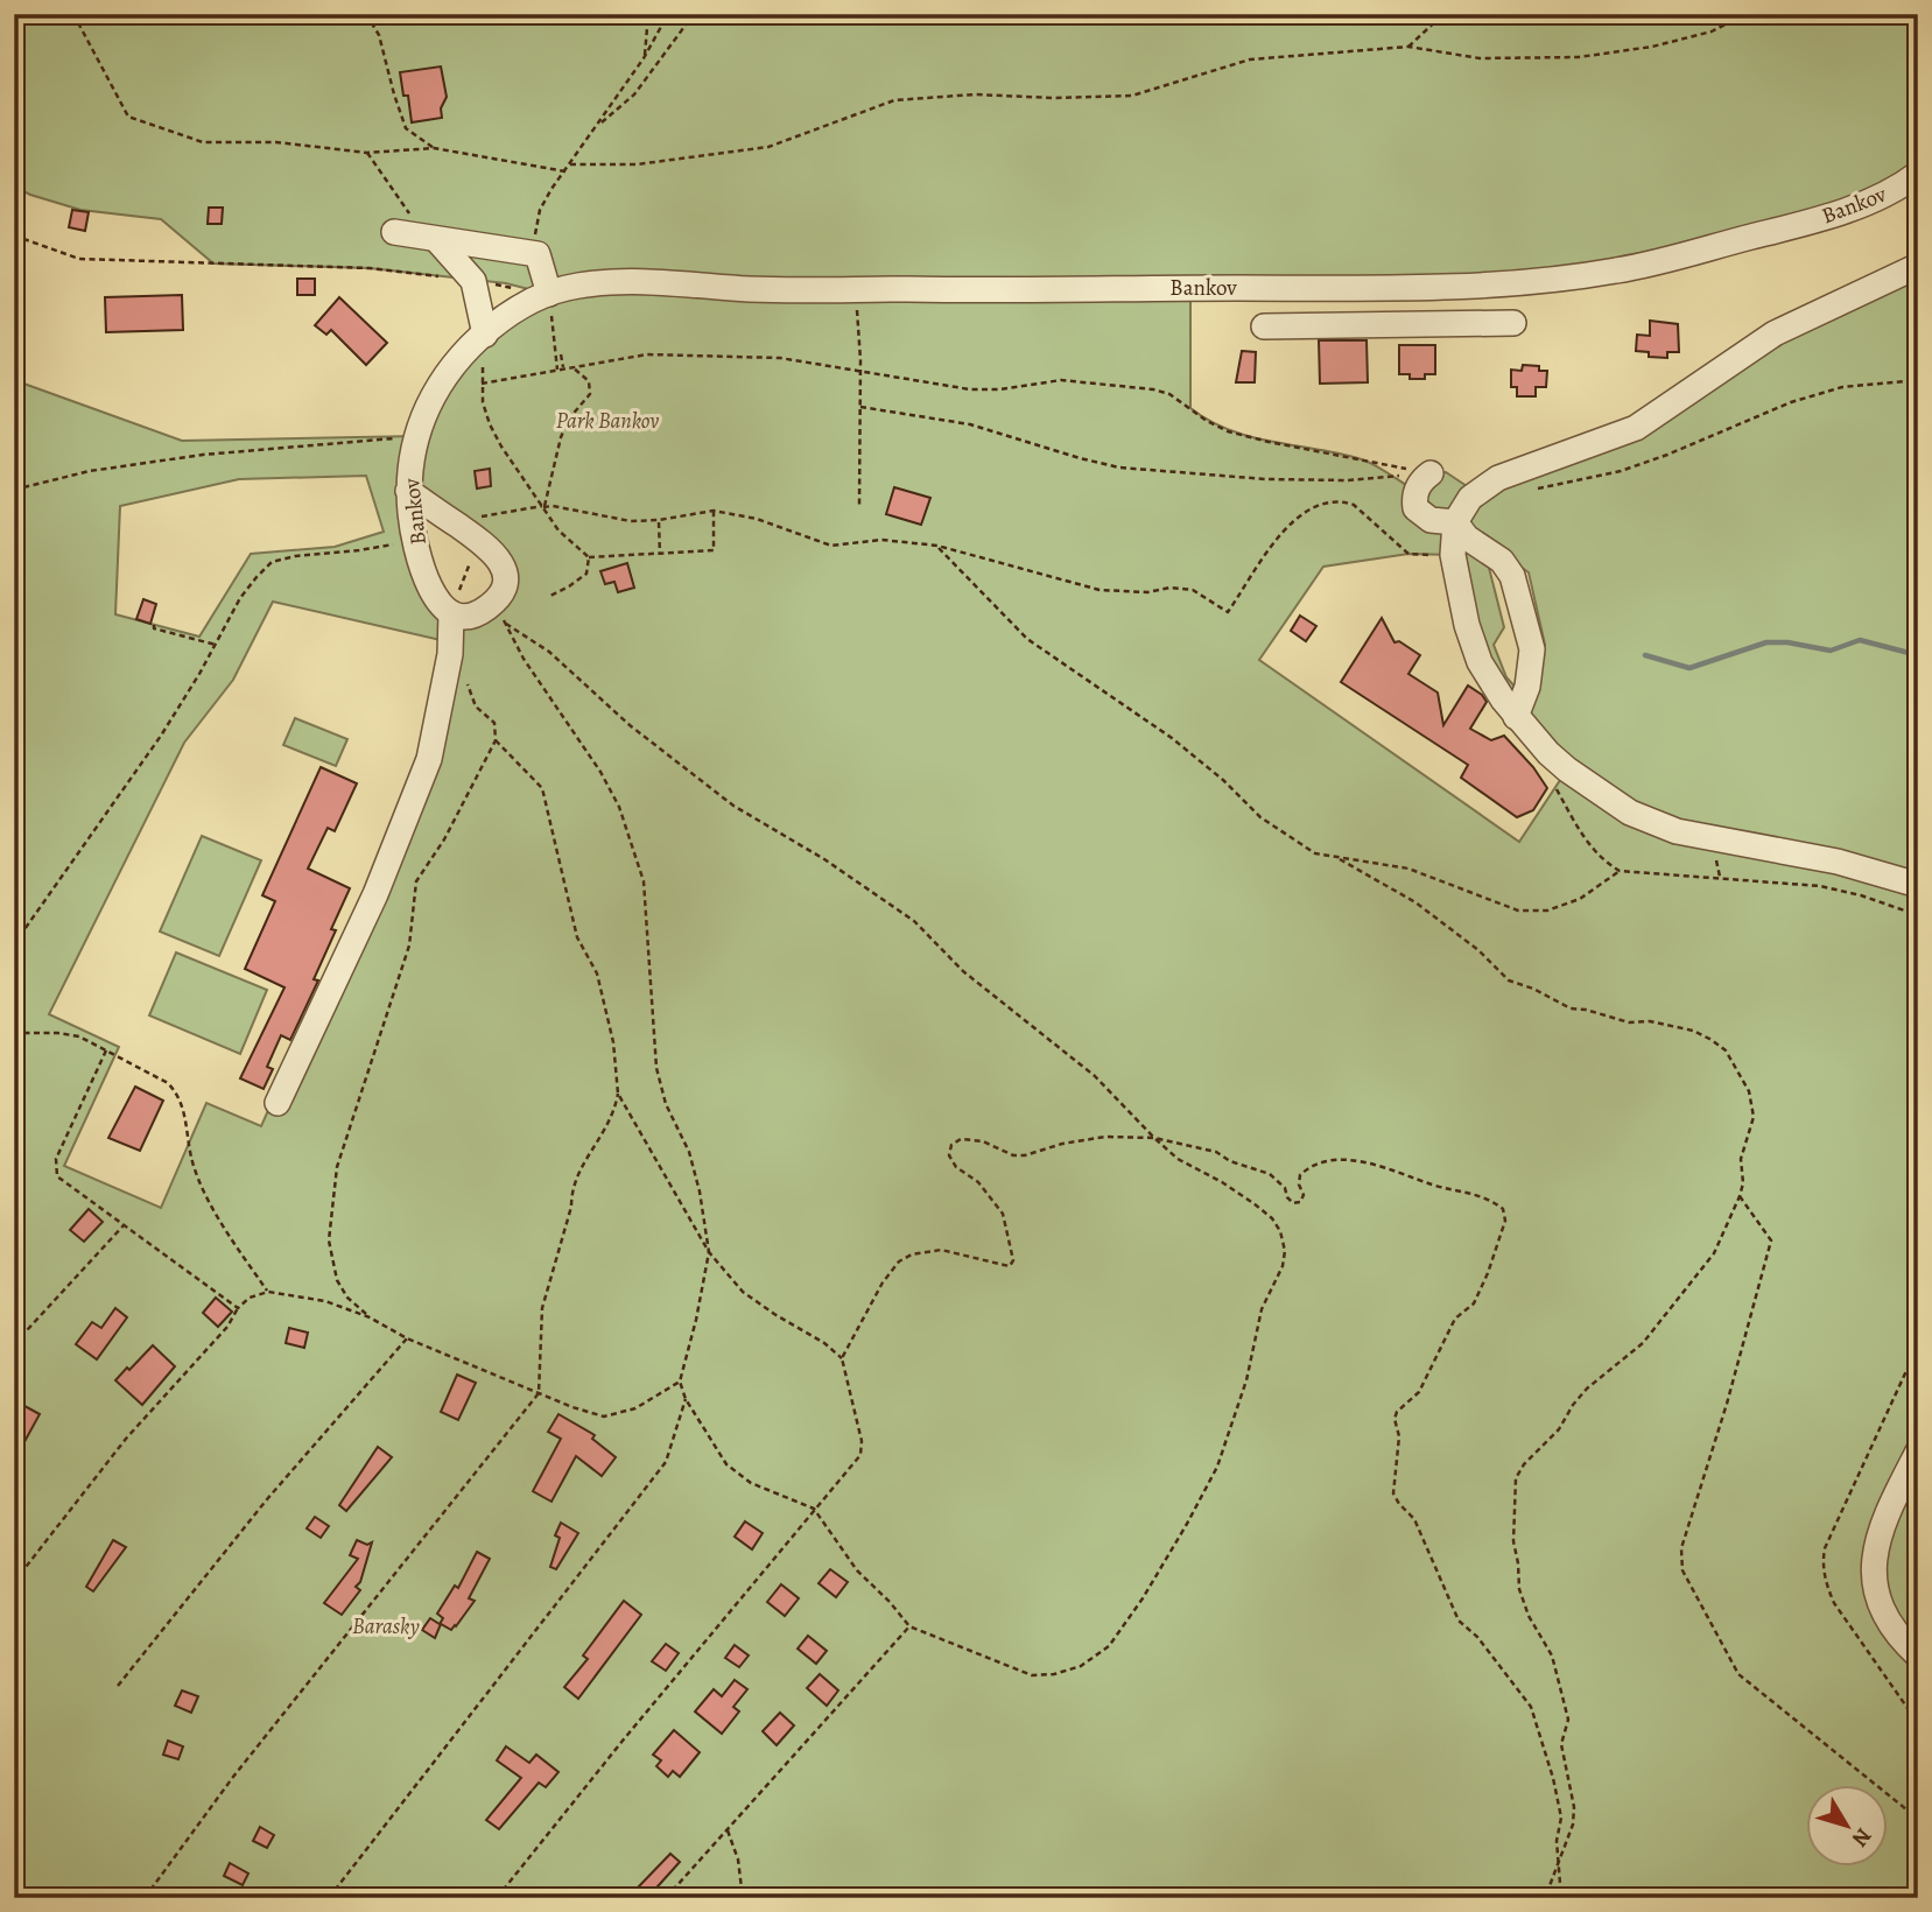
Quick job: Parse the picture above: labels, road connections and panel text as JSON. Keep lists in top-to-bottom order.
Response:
{
  "streets": {
    "street": ["Bankov"]
  },
  "parks": ["Park Bankov", "Barasky"],
  "north": "bottom right"
}
